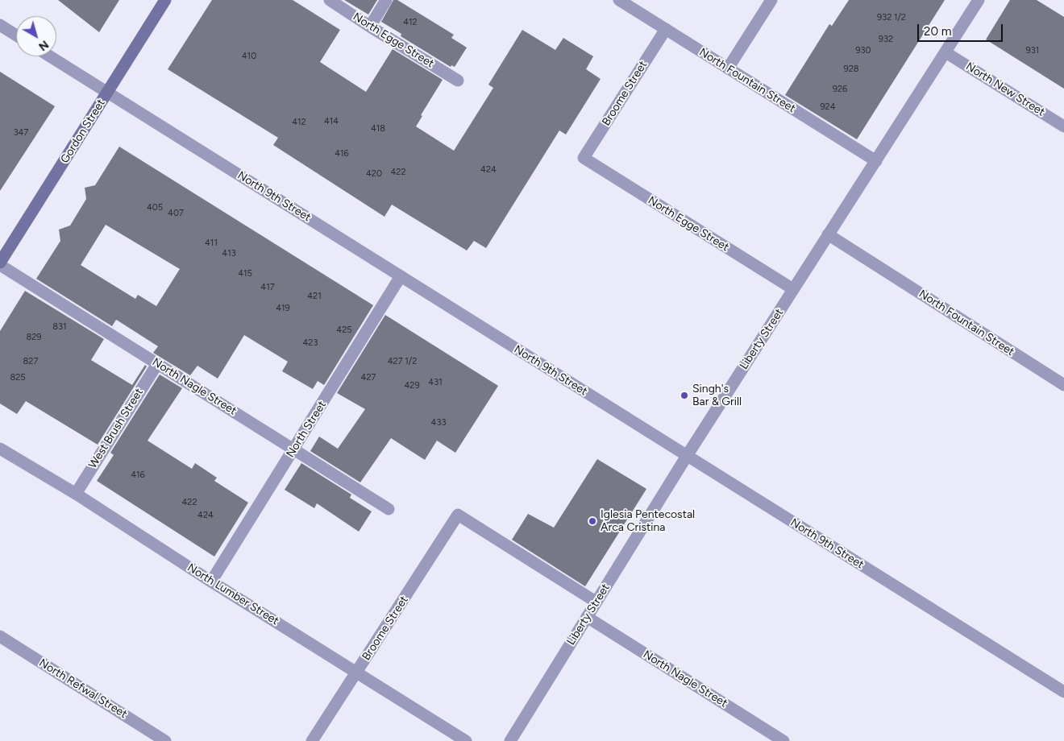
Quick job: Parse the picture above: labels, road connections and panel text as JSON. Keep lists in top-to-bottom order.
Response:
{
  "streets": {
    "street": [
      "North Egge Street",
      "North Fountain Street",
      "North New Street",
      "Broome Street",
      "Gordon Street",
      "North 9th Street",
      "Liberty Street",
      "North Nagle Street",
      "West Brush Street",
      "North Street",
      "North Lumber Street",
      "North Refwal Street"
    ]
  },
  "crossings": [
    ["North Egge Street", "Broome Street"],
    ["North Egge Street", "Liberty Street"],
    ["North Fountain Street", "Broome Street"],
    ["North Fountain Street", "Liberty Street"],
    ["North New Street", "Liberty Street"],
    ["Broome Street", "Liberty Street"],
    ["Broome Street", "North Lumber Street"],
    ["Gordon Street", "North 9th Street"],
    ["Gordon Street", "North Nagle Street"],
    ["North 9th Street", "Liberty Street"],
    ["North 9th Street", "North Street"],
    ["Liberty Street", "North Nagle Street"],
    ["North Nagle Street", "West Brush Street"],
    ["North Nagle Street", "North Street"],
    ["West Brush Street", "North Lumber Street"],
    ["North Street", "North Lumber Street"]
  ],
  "places": ["Singh's Bar & Grill", "Iglesia Pentecostal Arca Cristina"],
  "house_numbers": [
    "932 1/2",
    "412",
    "932",
    "930",
    "931",
    "410",
    "928",
    "926",
    "924",
    "414",
    "412",
    "418",
    "347",
    "416",
    "424",
    "422",
    "420",
    "405",
    "407",
    "411",
    "413",
    "415",
    "417",
    "421",
    "419",
    "831",
    "425",
    "829",
    "423",
    "827",
    "427 1/2",
    "825",
    "427",
    "431",
    "429",
    "433",
    "416",
    "422",
    "424"
  ],
  "scale_bar": "20 m",
  "north": "bottom right"
}
